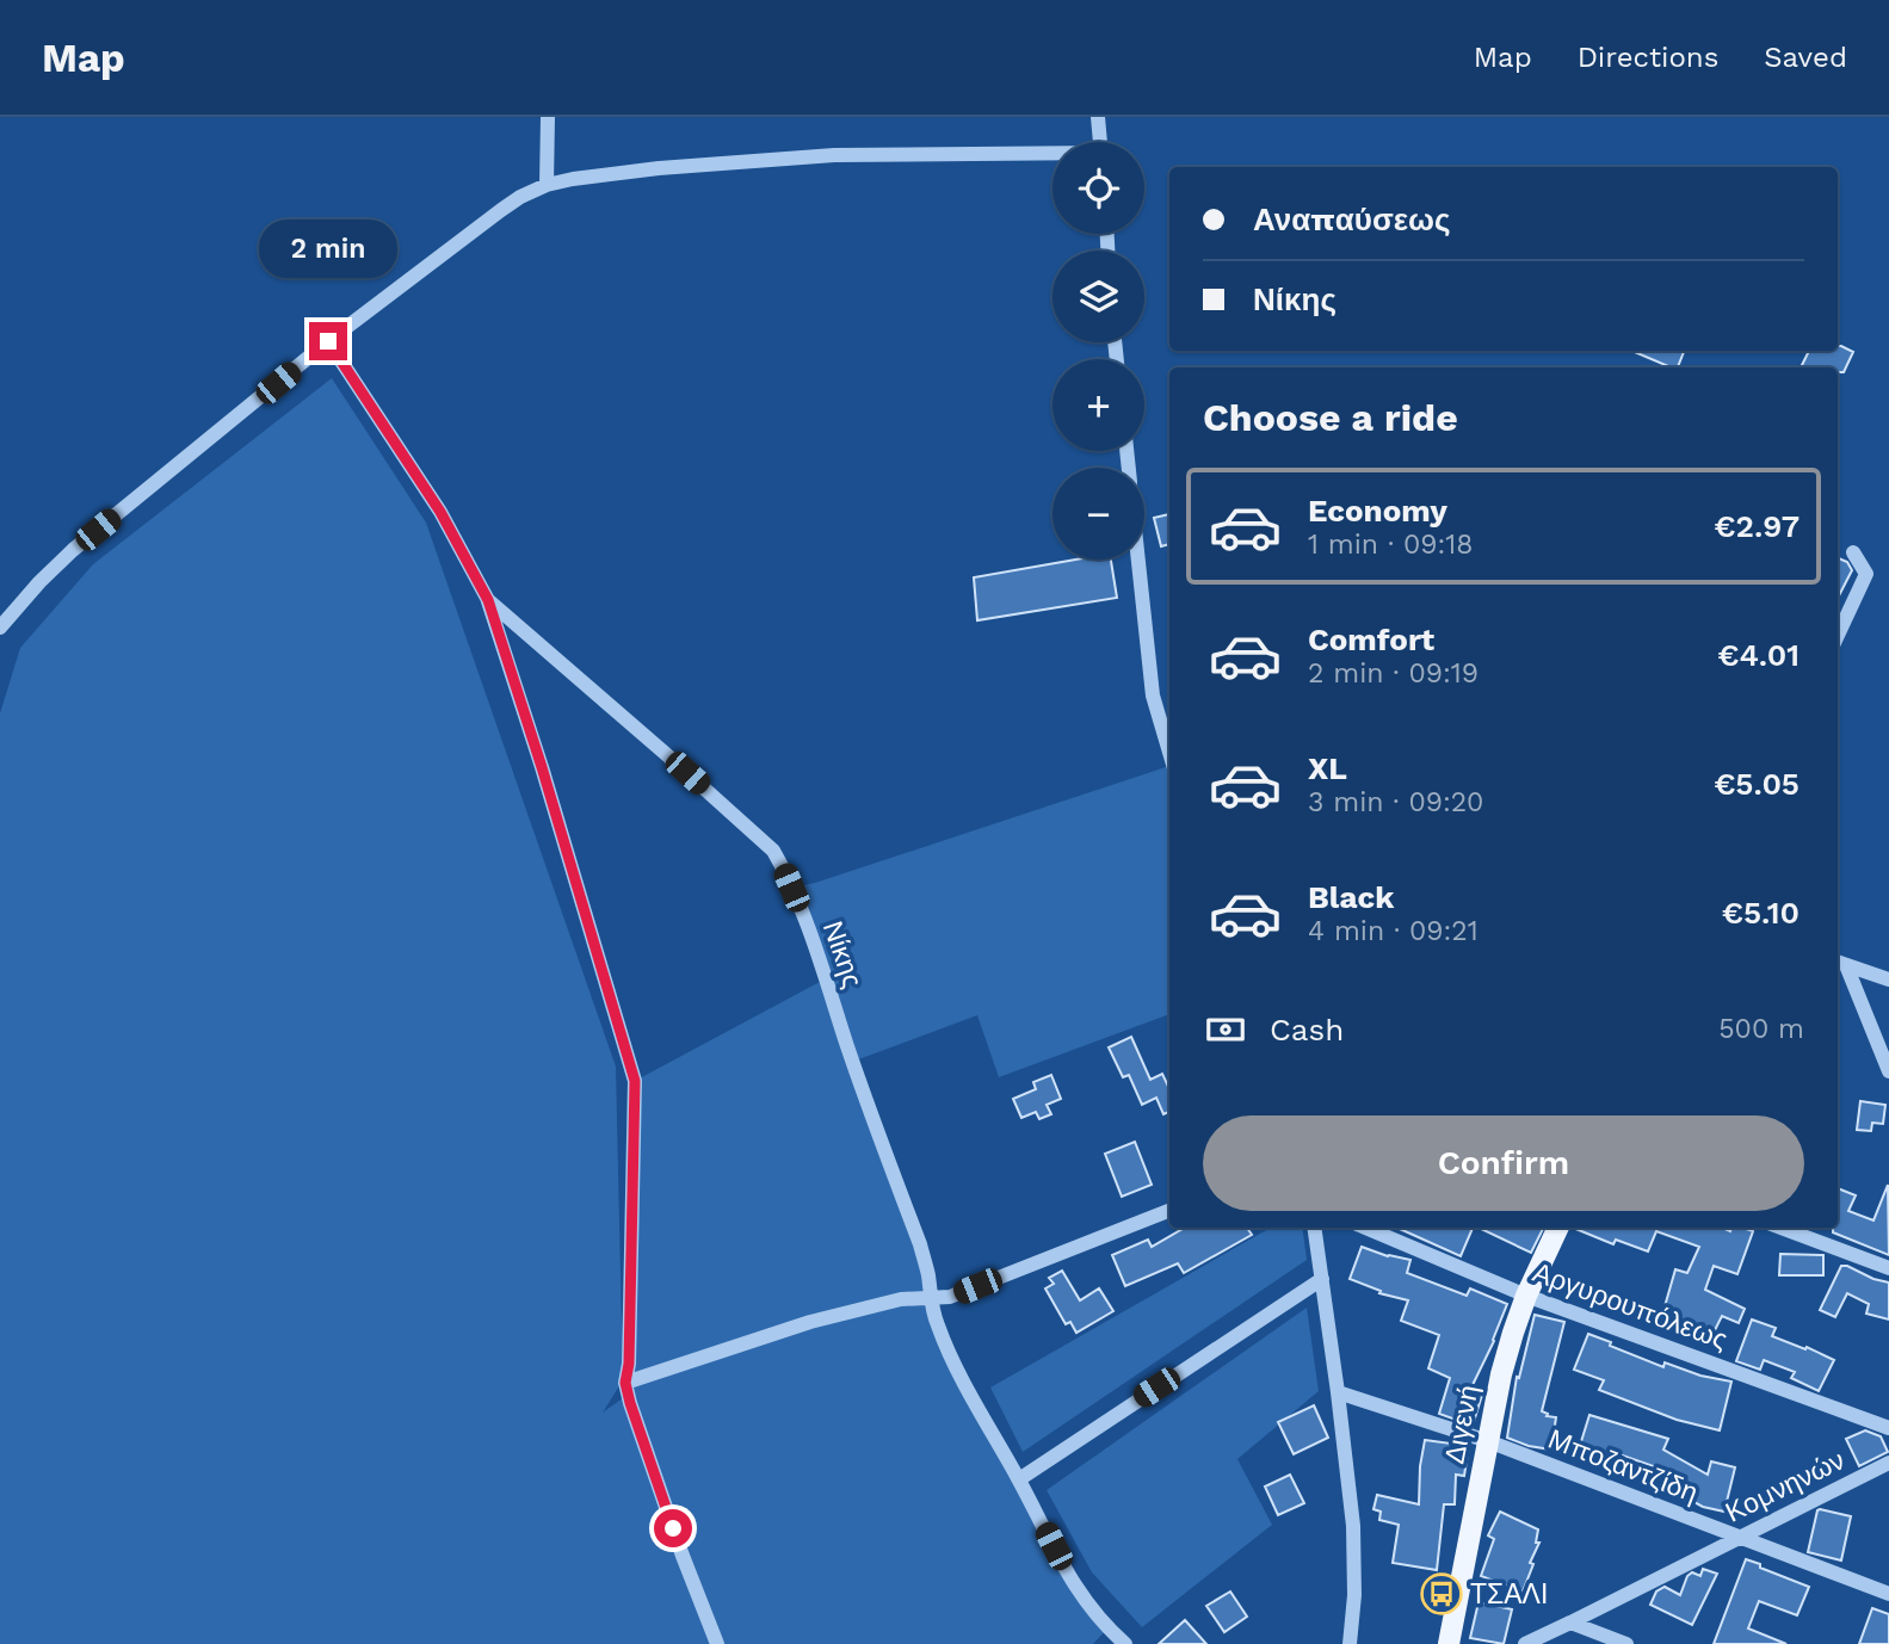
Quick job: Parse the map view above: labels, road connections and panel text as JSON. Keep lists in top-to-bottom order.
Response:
{
  "streets": {
    "main road": ["Διγενή"],
    "street": [
      "Νίκης",
      "Αργυρουπόλεως",
      "Μποζαντζίδη",
      "Κομνηνών"
    ]
  },
  "crossings": [
    ["Αργυρουπόλεως", "Διγενή"],
    ["Διγενή", "Μποζαντζίδη"],
    ["Μποζαντζίδη", "Κομνηνών"]
  ],
  "places": {
    "bus stop": ["ΤΣΑΛΙ"]
  },
  "page": {
    "header": "Map",
    "nav": ["Map", "Directions", "Saved"],
    "map_buttons": ["+", "−"],
    "banner": ["Αναπαύσεως", "Νίκης"],
    "bubble": "2 min",
    "heading": "Choose a ride",
    "list": [
      {
        "name": "Economy",
        "note": "1 min · 09:18",
        "value": "€2.97"
      },
      {
        "name": "Comfort",
        "note": "2 min · 09:19",
        "value": "€4.01"
      },
      {
        "name": "XL",
        "note": "3 min · 09:20",
        "value": "€5.05"
      },
      {
        "name": "Black",
        "note": "4 min · 09:21",
        "value": "€5.10"
      }
    ],
    "pay": ["Cash", "500 m"],
    "buttons": "Confirm"
  }
}
